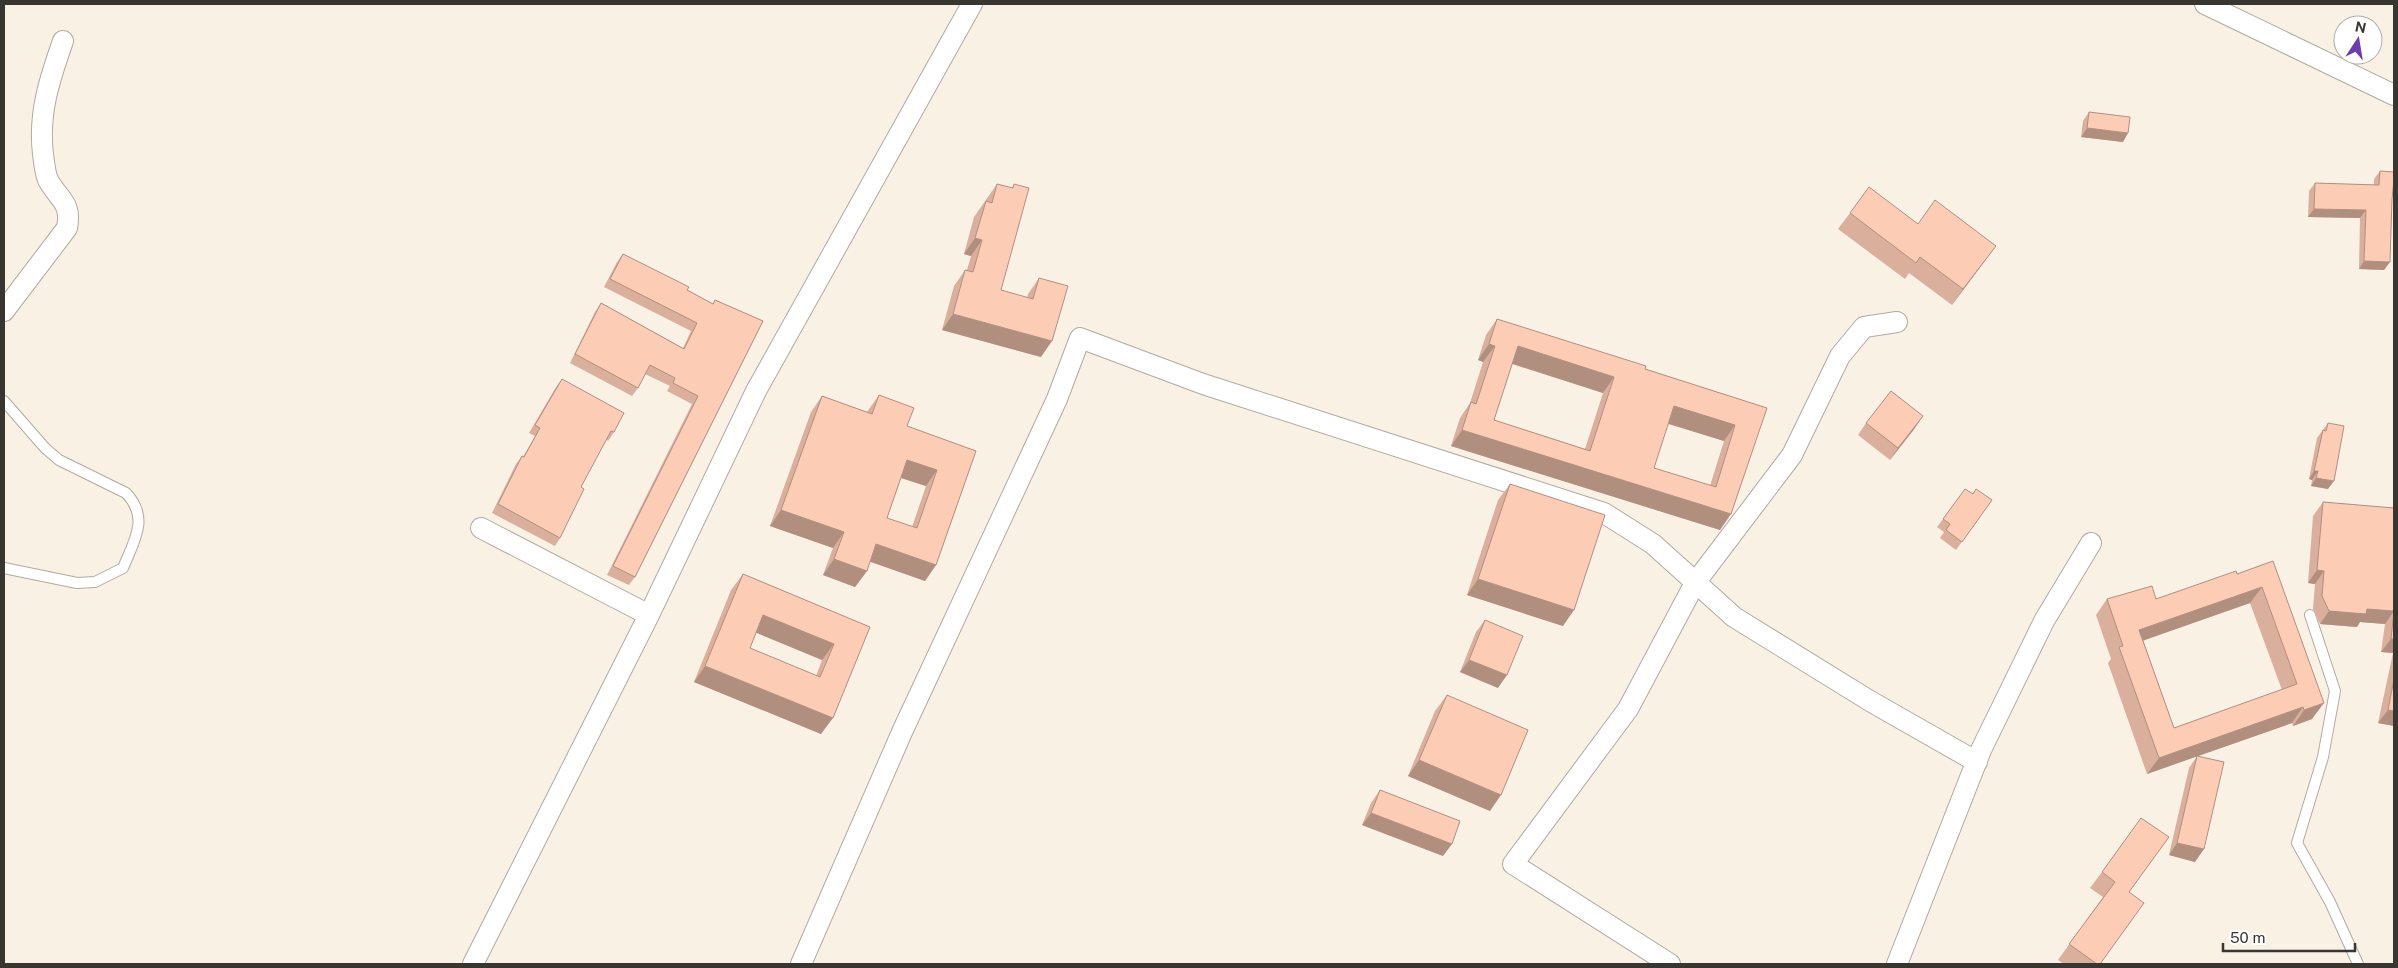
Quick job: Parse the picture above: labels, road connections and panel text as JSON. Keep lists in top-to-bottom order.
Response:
{
  "scale_bar": "50 m",
  "north": "top"
}
